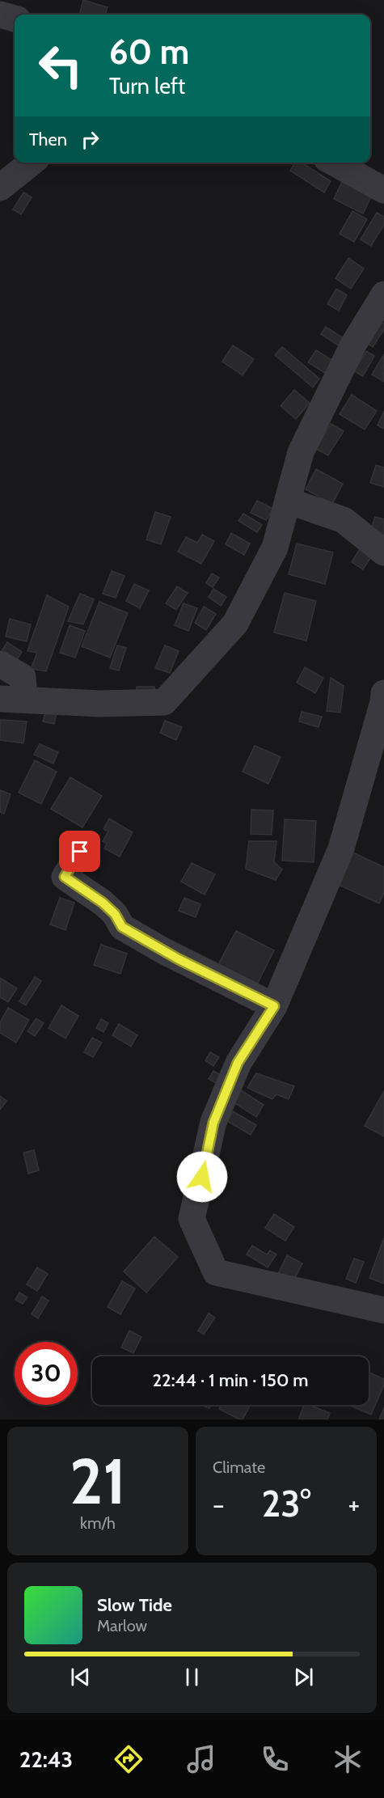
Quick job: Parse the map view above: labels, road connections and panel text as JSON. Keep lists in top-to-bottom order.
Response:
{
  "page": {
    "turn": ["60 m", "Turn left"],
    "then": "Then",
    "limit": "30",
    "trip": "22:44 · 1 min · 150 m",
    "tile": [
      ["21", "km/h"],
      "Climate"
    ],
    "heat": ["−", "23°", "+"],
    "song": ["Slow Tide", "Marlow"],
    "tabs": "22:43"
  }
}
